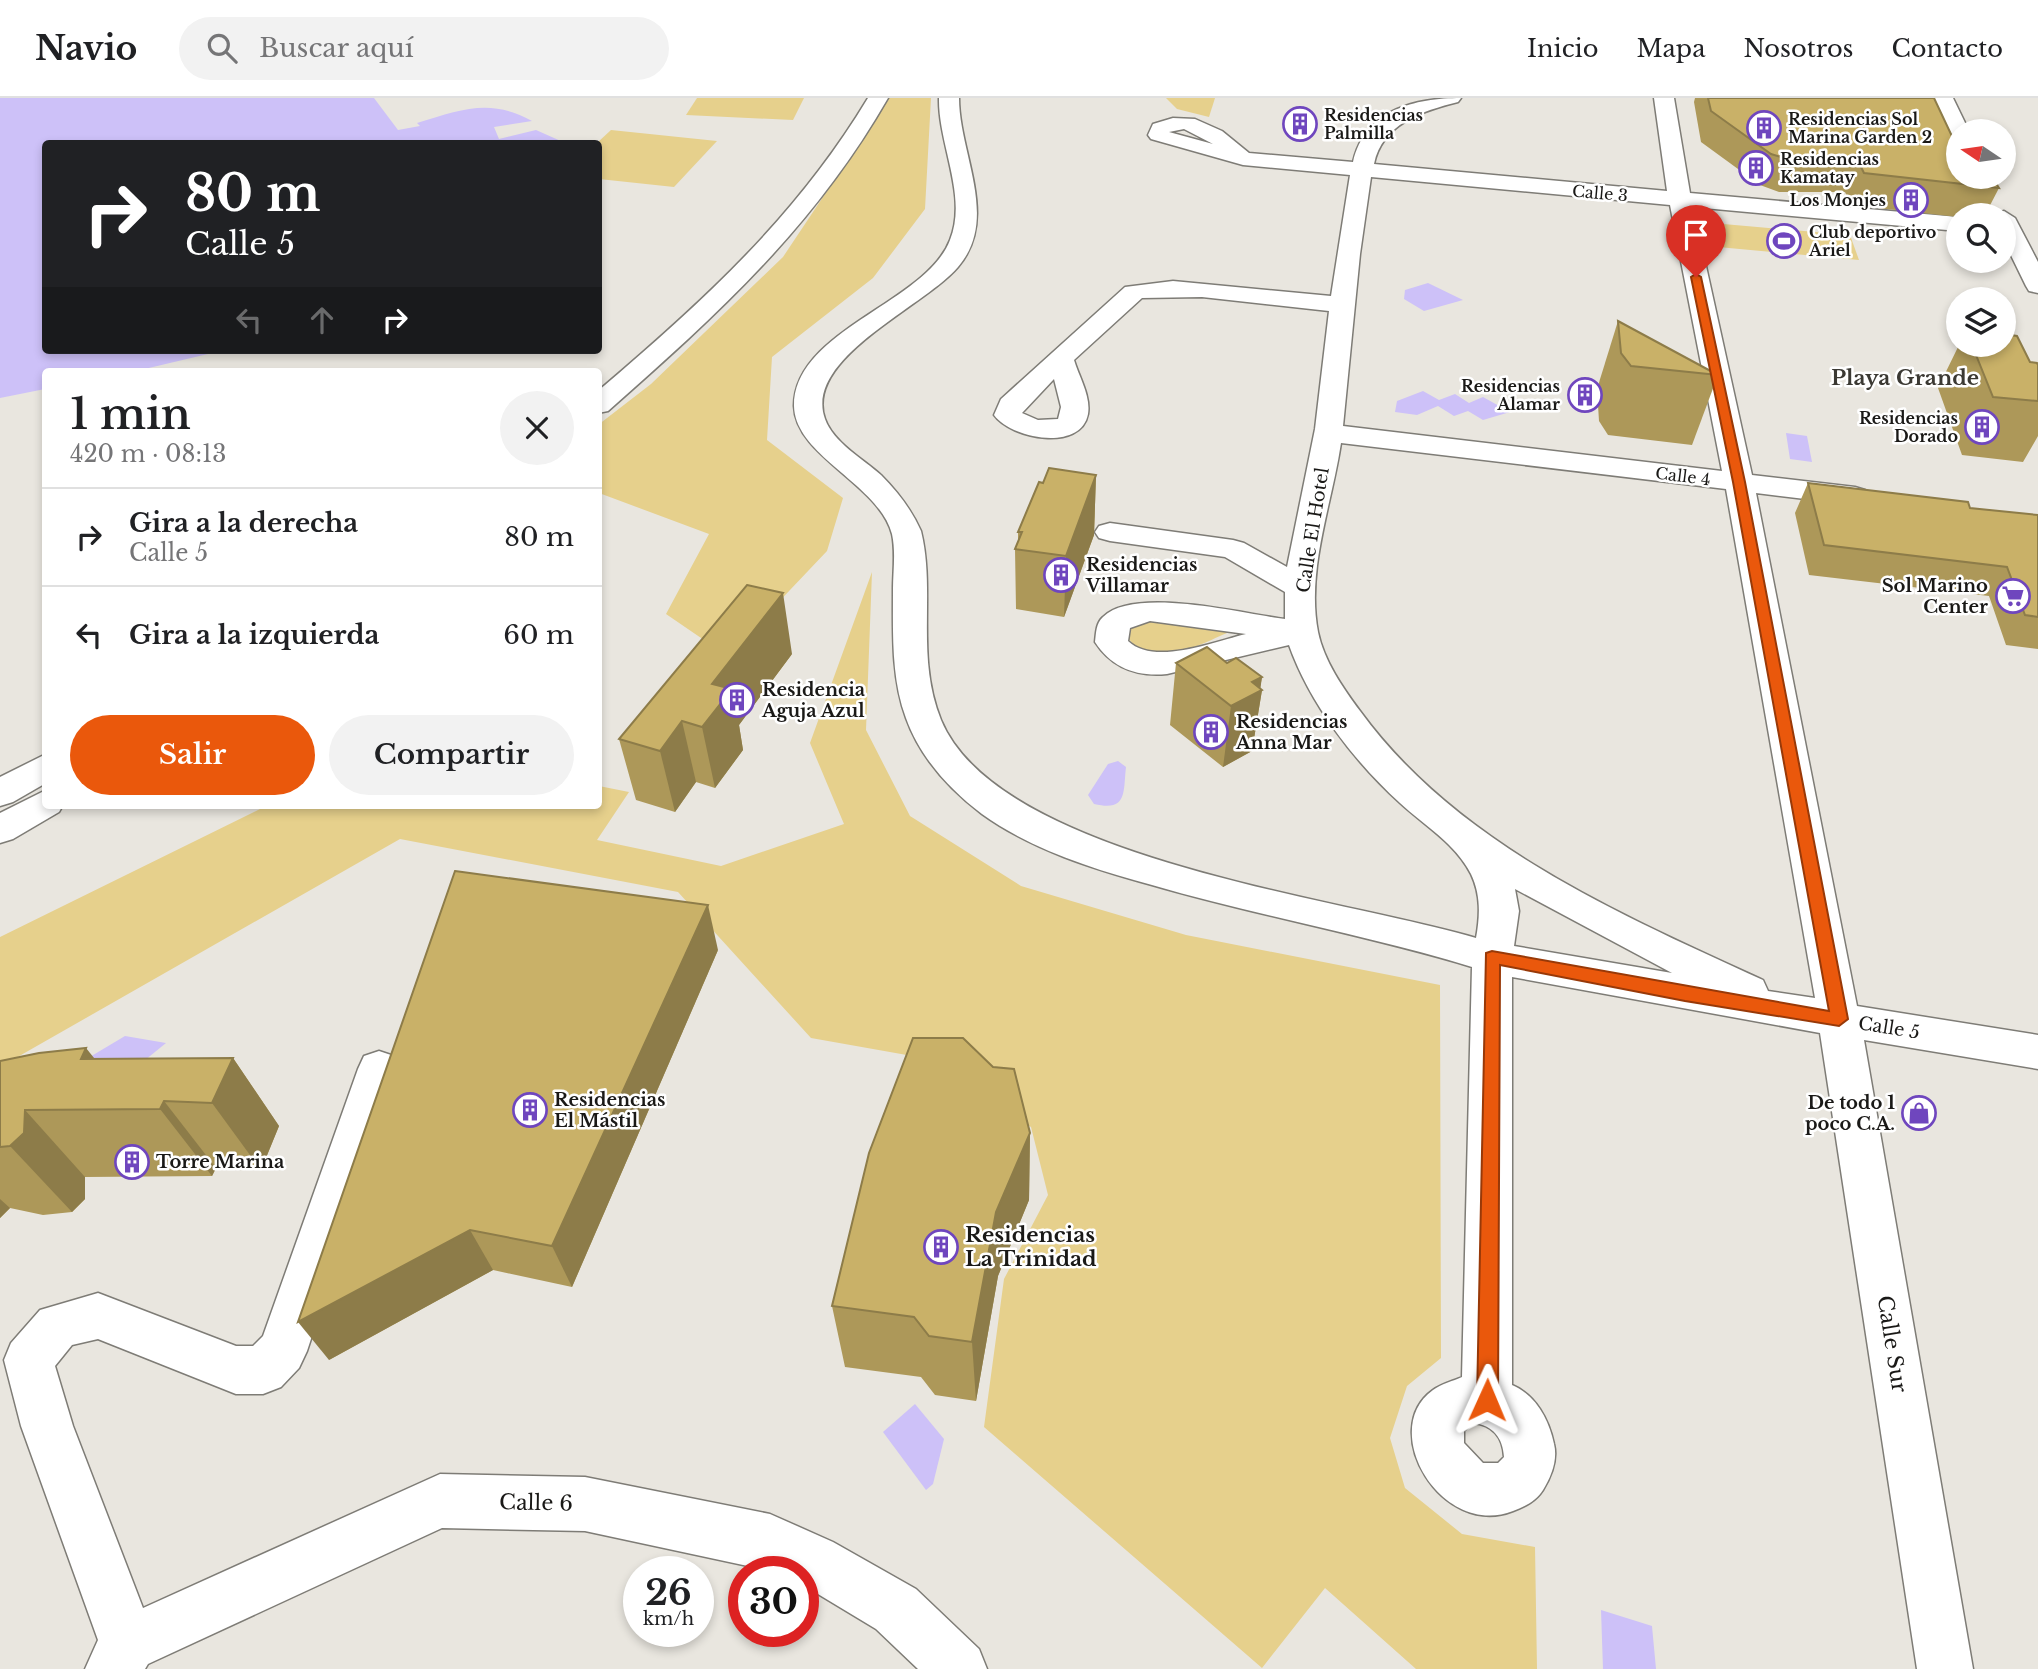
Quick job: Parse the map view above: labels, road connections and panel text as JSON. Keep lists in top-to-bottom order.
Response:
{
  "streets": {
    "street": [
      "Calle 3",
      "Calle 4",
      "Calle El Hotel",
      "Calle 5",
      "Calle Sur",
      "Calle 6"
    ]
  },
  "crossings": [
    ["Calle 3", "Calle El Hotel"],
    ["Calle 3", "Calle Sur"],
    ["Calle 4", "Calle El Hotel"],
    ["Calle 4", "Calle Sur"],
    ["Calle El Hotel", "Calle 5"],
    ["Calle 5", "Calle Sur"]
  ],
  "districts": ["Playa Grande"],
  "places": {
    "building": [
      "Residencias Palmilla",
      "Residencias Sol Marina Garden 2",
      "Residencias Kamatay",
      "Los Monjes",
      "Residencias Alamar",
      "Residencias Dorado",
      "Residencias Villamar",
      "Residencia Aguja Azul",
      "Residencias Anna Mar",
      "Residencias El Mástil",
      "Torre Marina",
      "Residencias La Trinidad"
    ],
    "sports": ["Club deportivo Ariel"],
    "supermarket": ["Sol Marino Center"],
    "shop": ["De todo 1 poco C.A."]
  },
  "north": "left",
  "page": {
    "header": "Navio",
    "search": "Buscar aquí",
    "nav": [
      "Inicio",
      "Mapa",
      "Nosotros",
      "Contacto"
    ],
    "turn": ["80 m", "Calle 5"],
    "heading": ["1 min", "420 m · 08:13"],
    "list": [
      {
        "name": "Gira a la derecha",
        "note": "Calle 5",
        "value": "80 m"
      },
      {
        "name": "Gira a la izquierda",
        "value": "60 m"
      }
    ],
    "buttons": ["Salir", "Compartir"],
    "speed": "26 km/h",
    "limit": "30"
  }
}
